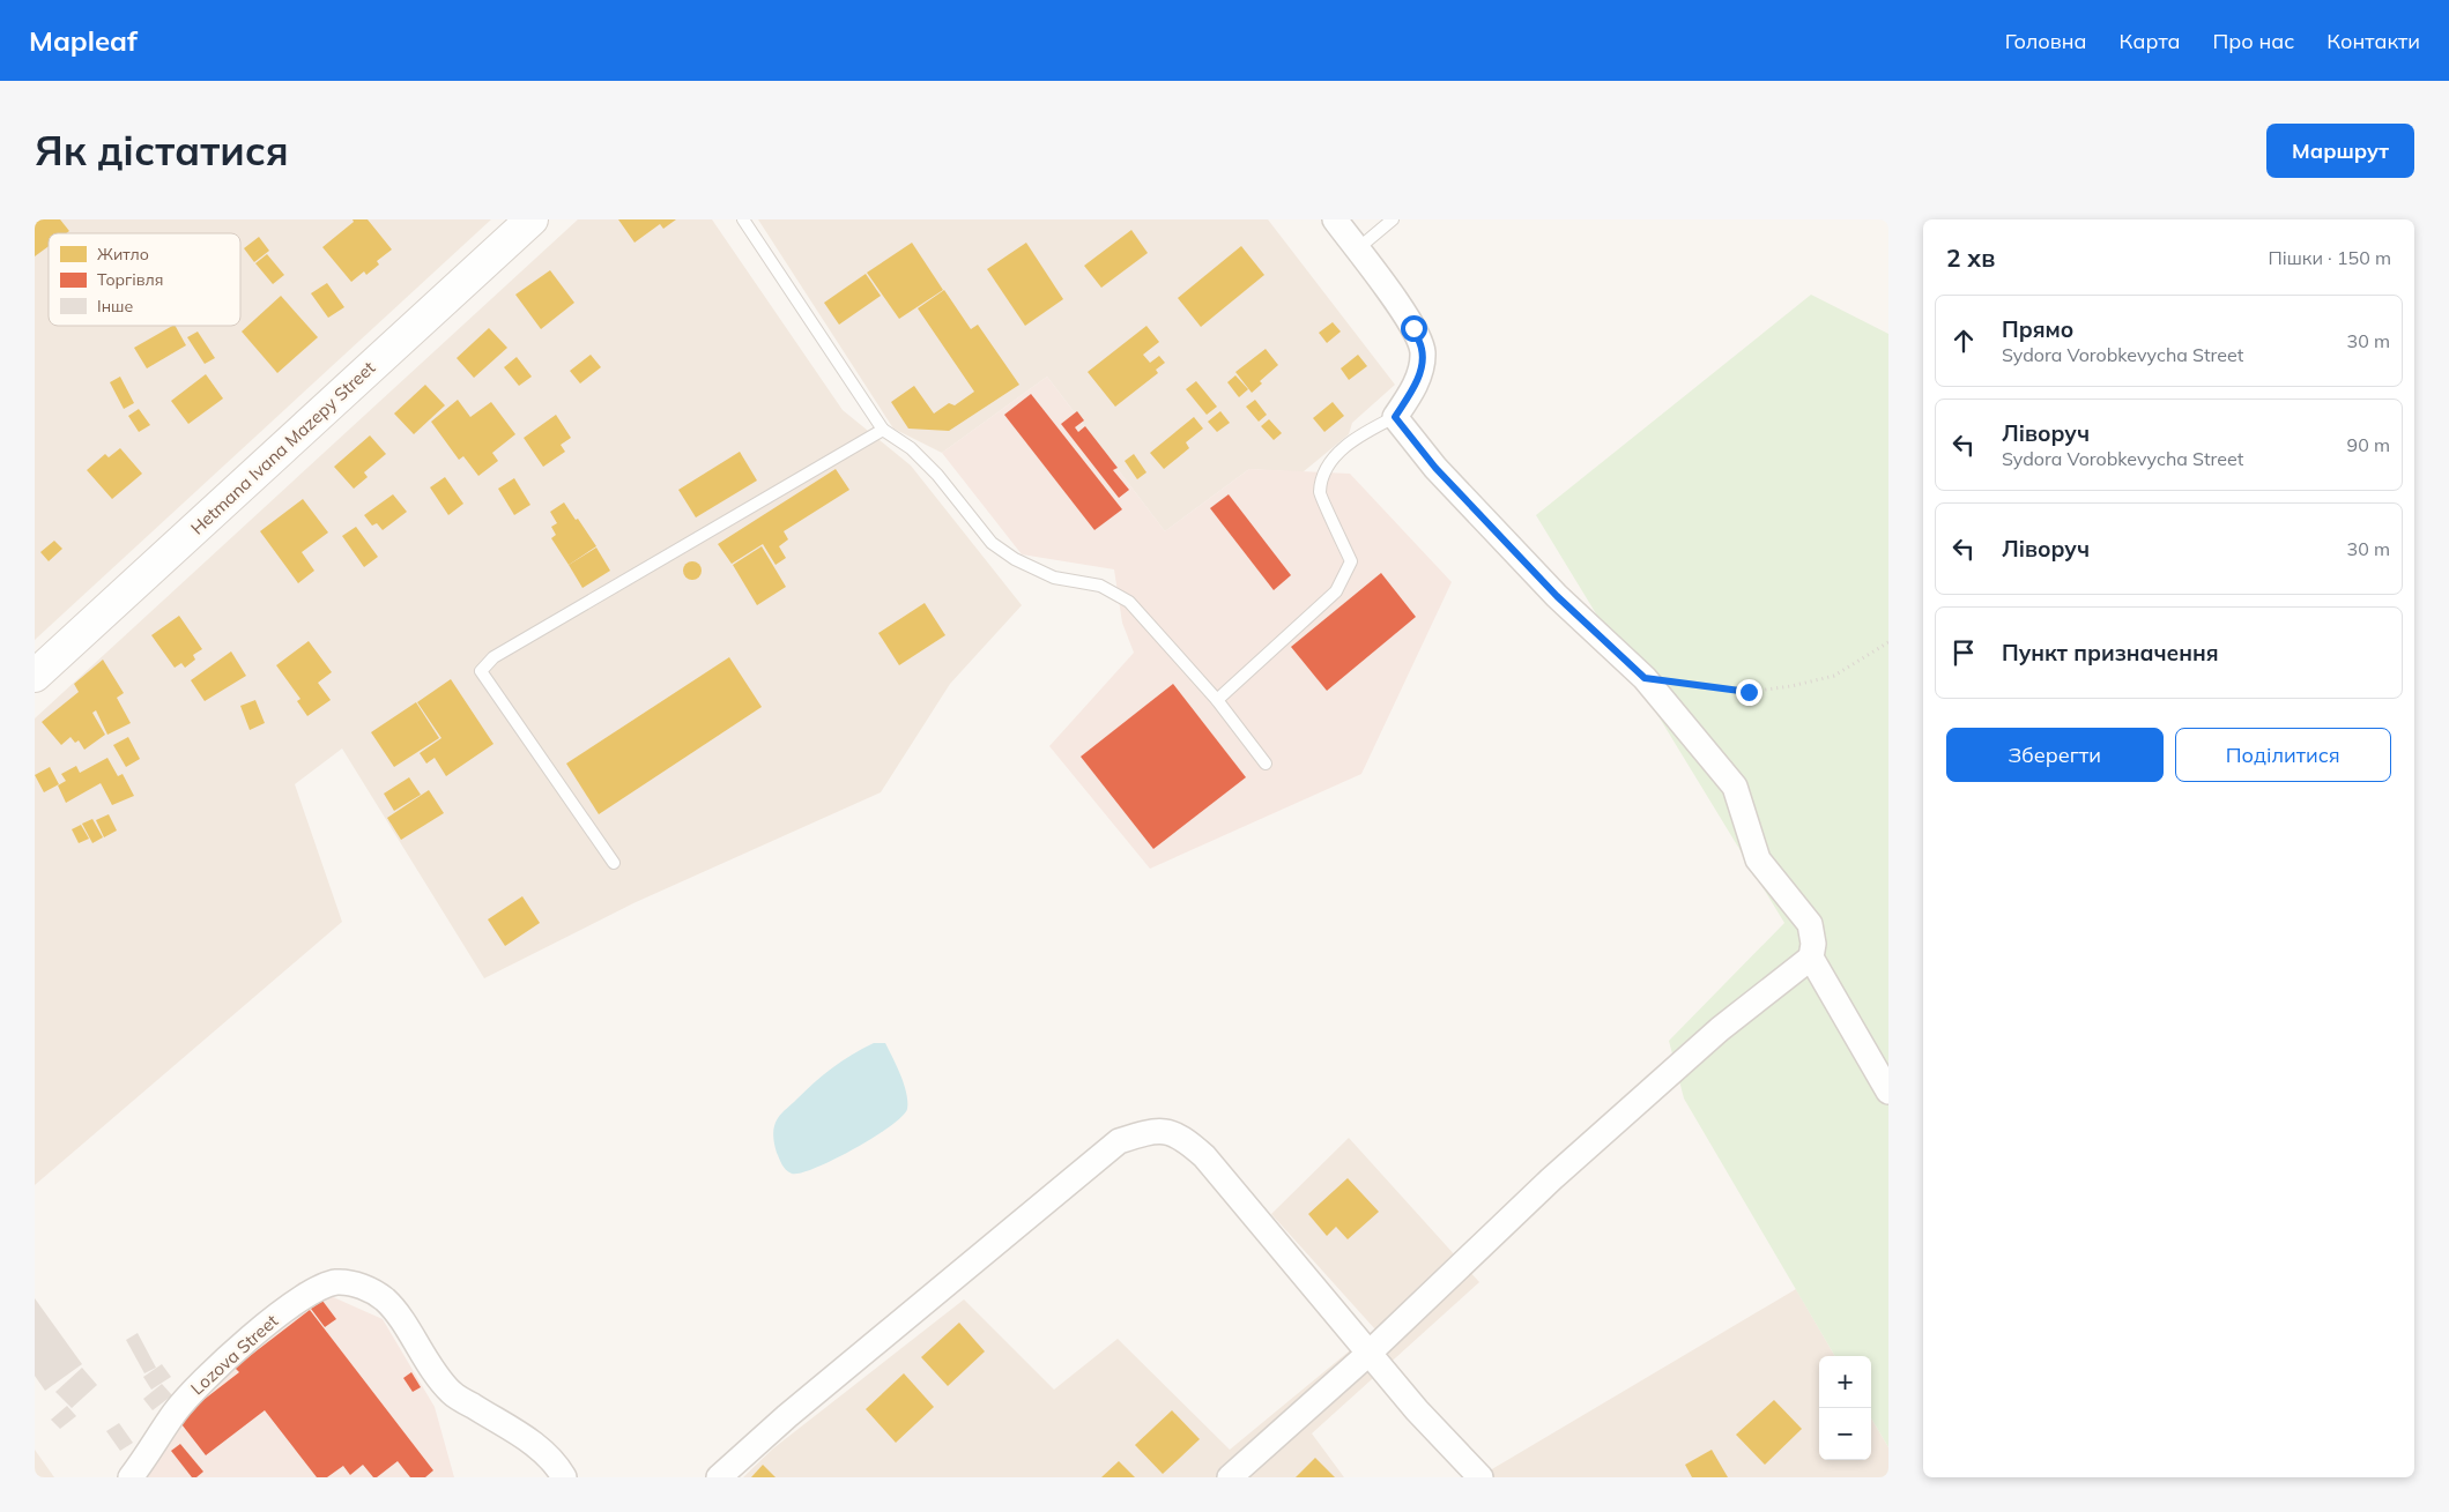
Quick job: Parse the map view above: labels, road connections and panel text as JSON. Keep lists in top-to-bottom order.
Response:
{
  "streets": {
    "main road": ["Hetmana Ivana Mazepy Street"],
    "street": ["Lozova Street"]
  },
  "legend": ["Житло", "Торгівля", "Інше"],
  "page": {
    "header": "Mapleaf",
    "nav": [
      "Головна",
      "Карта",
      "Про нас",
      "Контакти"
    ],
    "buttons": [
      "Маршрут",
      ["Зберегти", "Поділитися"]
    ],
    "title": "Як дістатися",
    "heading": ["2 хв", "Пішки · 150 m"],
    "list": [
      ["Прямо", "Sydora Vorobkevycha Street", "30 m"],
      ["Ліворуч", "Sydora Vorobkevycha Street", "90 m"],
      ["Ліворуч", "30 m"],
      "Пункт призначення"
    ],
    "map_buttons": ["+", "−"]
  }
}
